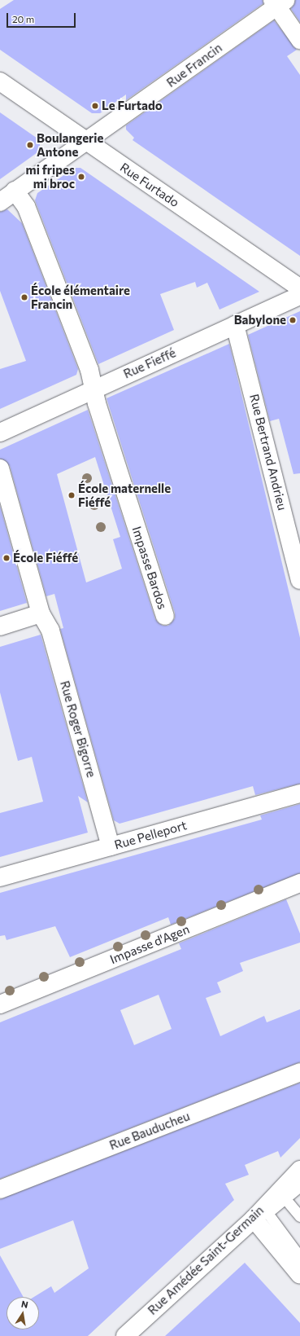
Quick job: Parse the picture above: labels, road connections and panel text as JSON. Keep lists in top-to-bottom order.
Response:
{
  "streets": {
    "street": [
      "Rue Francin",
      "Rue Furtado",
      "Rue Fieffé",
      "Rue Bertrand Andrieu",
      "Impasse Bardos",
      "Rue Roger Bigorre",
      "Rue Pelleport",
      "Impasse d'Agen",
      "Rue Bauducheu",
      "Rue Amédée Saint-Germain"
    ]
  },
  "crossings": [
    ["Rue Francin", "Rue Furtado"],
    ["Rue Francin", "Impasse Bardos"],
    ["Rue Fieffé", "Rue Bertrand Andrieu"],
    ["Rue Fieffé", "Impasse Bardos"],
    ["Rue Roger Bigorre", "Rue Pelleport"]
  ],
  "places": [
    "Le Furtado",
    "Boulangerie Antone",
    "mi fripes mi broc",
    "École élémentaire Francin",
    "Babylone",
    "École maternelle Fiéffé",
    "École Fiéffé"
  ],
  "scale_bar": "20 m",
  "north": "top"
}
